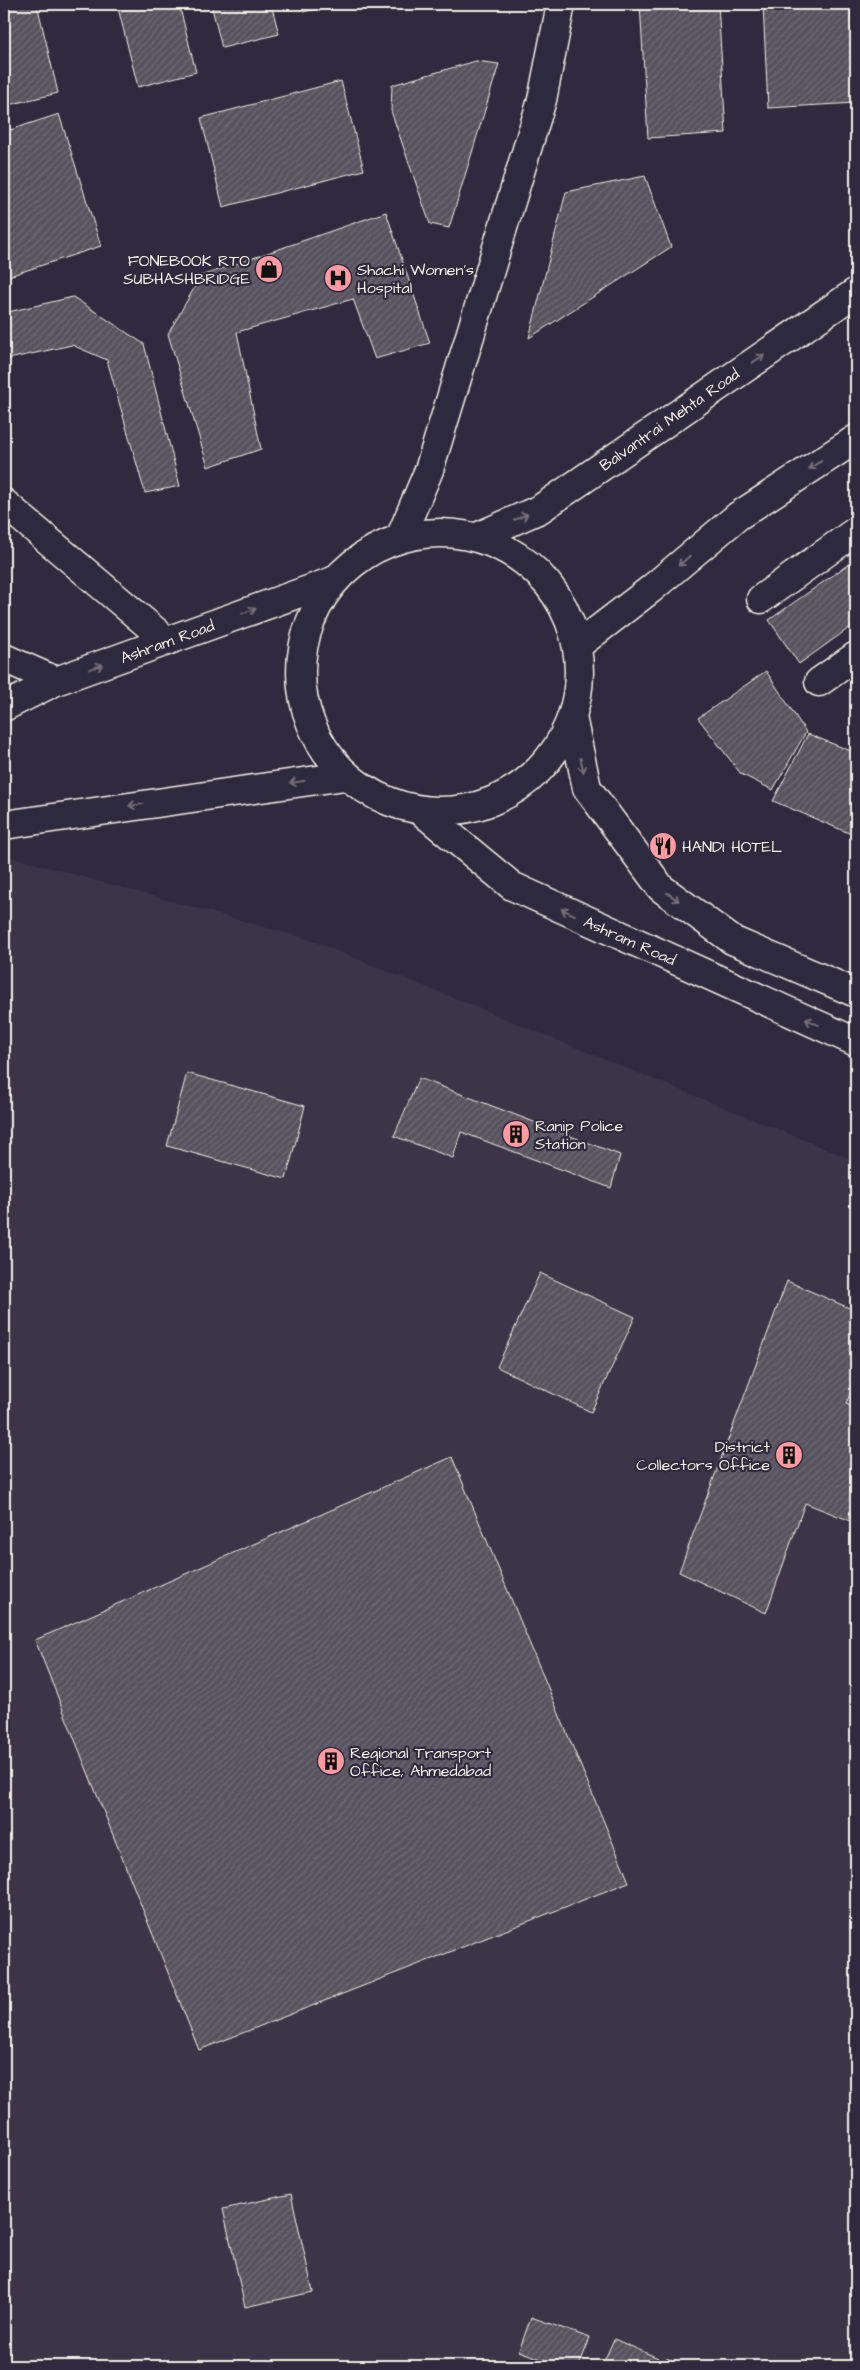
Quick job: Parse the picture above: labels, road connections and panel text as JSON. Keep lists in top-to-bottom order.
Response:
{
  "streets": {
    "main road": ["Balvantrai Mehta Road", "Ashram Road"]
  },
  "places": {
    "shop": ["FONEBOOK RTO SUBHASHBRIDGE"],
    "hospital": ["Shachi Women's Hospital"],
    "restaurant": ["HANDI HOTEL"],
    "building": ["Ranip Police Station", "District Collectors Office", "Regional Transport Office, Ahmedabad"]
  }
}
